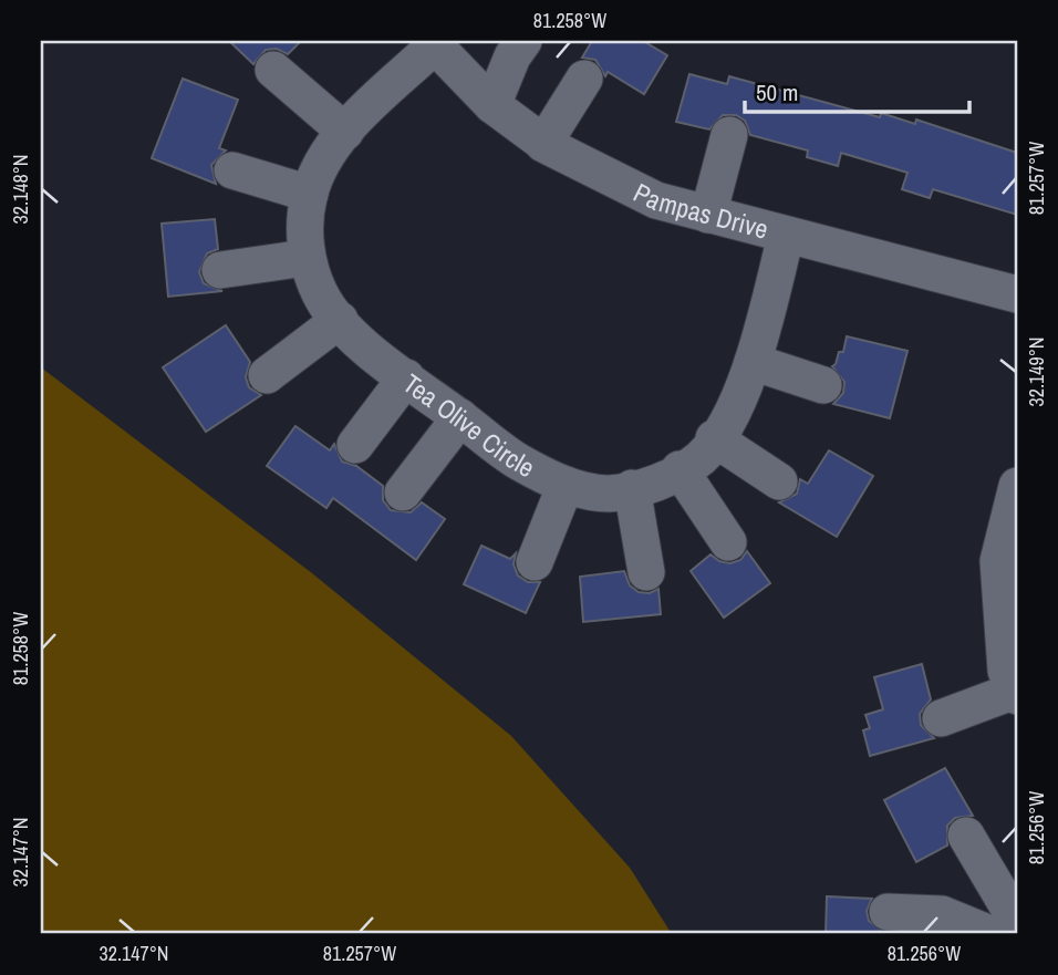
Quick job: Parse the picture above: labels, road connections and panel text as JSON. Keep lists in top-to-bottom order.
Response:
{
  "streets": {
    "street": ["Pampas Drive", "Tea Olive Circle"]
  },
  "crossings": [
    ["Pampas Drive", "Tea Olive Circle"]
  ],
  "scale_bar": "50 m",
  "coordinates": [
    "81.258°W",
    "81.257°W",
    "32.148°N",
    "32.149°N",
    "81.256°W",
    "32.147°N"
  ]
}
